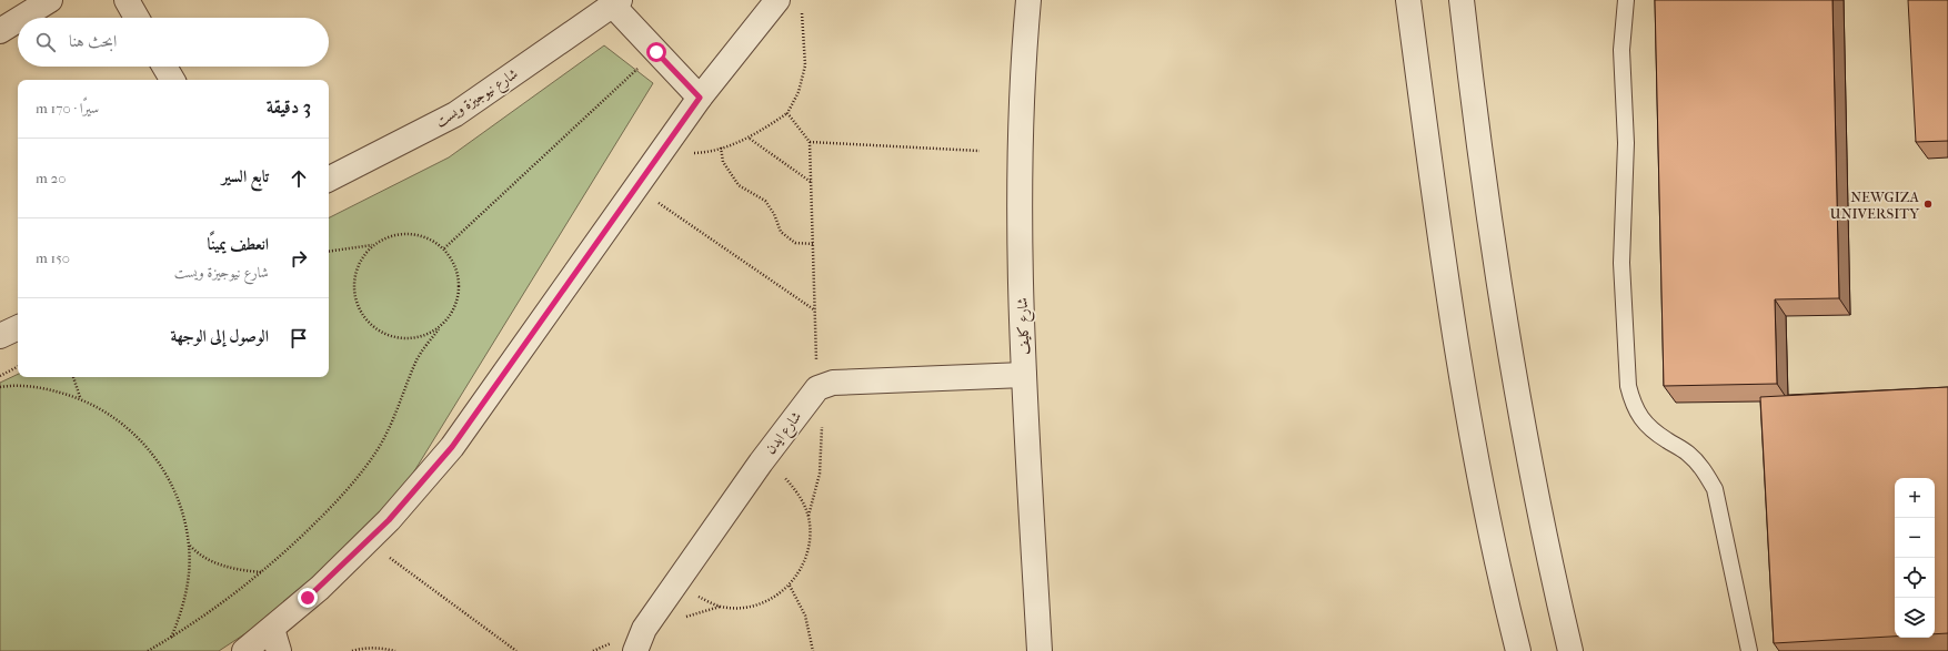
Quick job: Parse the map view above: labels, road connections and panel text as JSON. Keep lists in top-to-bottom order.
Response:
{
  "streets": {
    "street": ["شارع نيوجيزة ويست", "شارع كليف", "شارع ايدن"]
  },
  "places": ["NEWGIZA UNIVERSITY"],
  "page": {
    "search": "ابحث هنا",
    "heading": ["3 دقيقة", "سيرًا · 170 m"],
    "list": [
      ["تابع السير", "20 m"],
      ["انعطف يمينًا", "شارع نيوجيزة ويست", "150 m"],
      "الوصول إلى الوجهة"
    ],
    "map_buttons": ["+", "−"]
  }
}
